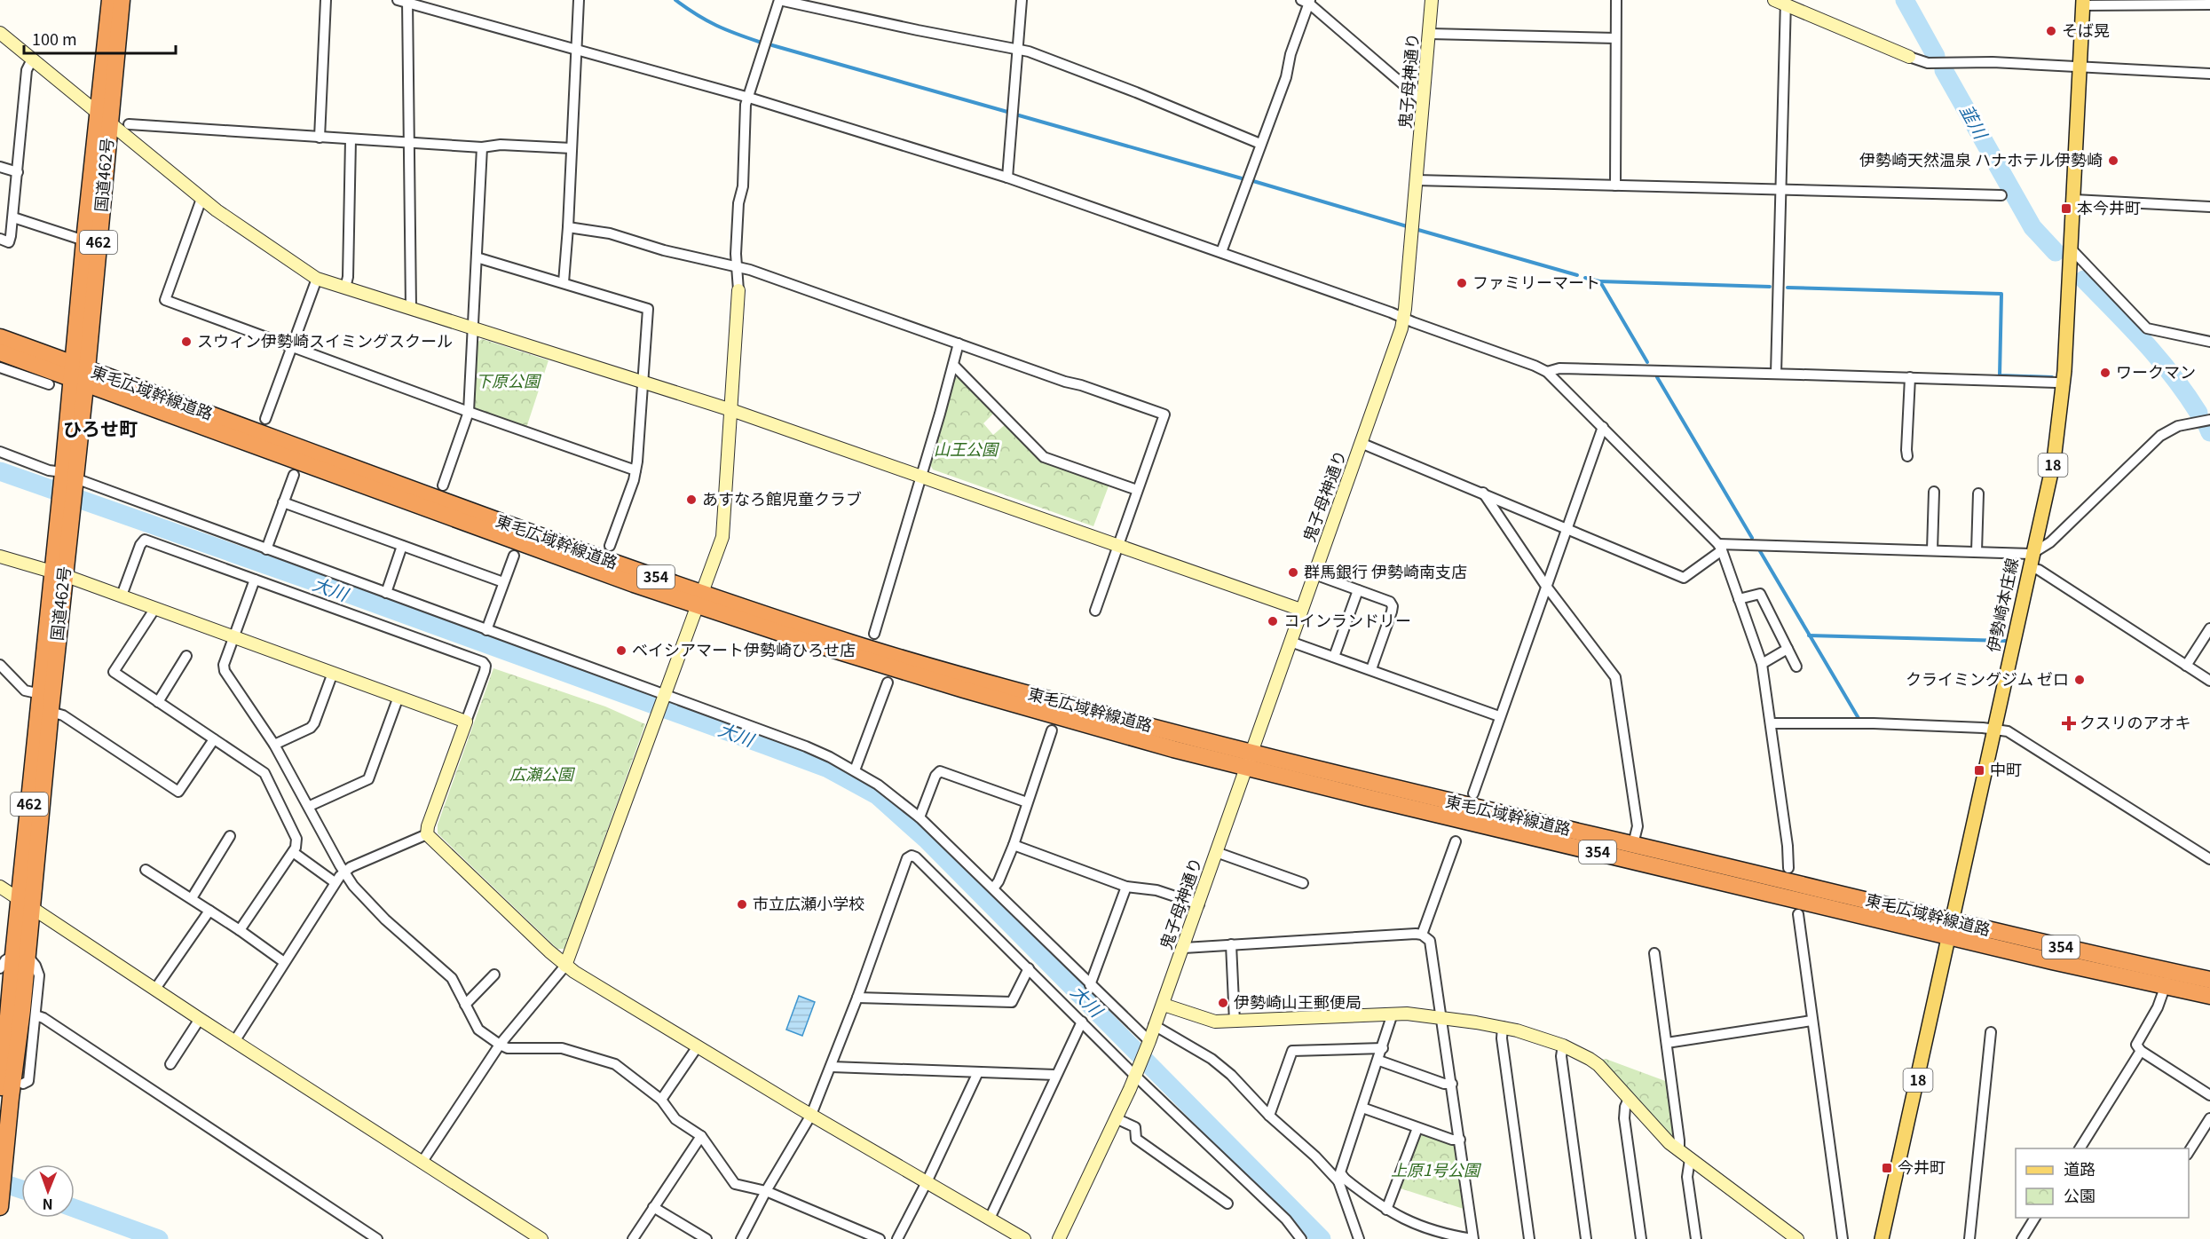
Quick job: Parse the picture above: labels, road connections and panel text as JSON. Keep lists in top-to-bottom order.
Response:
{
  "streets": {
    "highway": [
      "国道462号",
      "462",
      "東毛広域幹線道路",
      "354"
    ],
    "main road": ["18", "伊勢崎本庄線"],
    "street": ["鬼子母神通り"]
  },
  "crossings": [
    ["鬼子母神通り", "東毛広域幹線道路"],
    ["国道462号", "東毛広域幹線道路"],
    ["東毛広域幹線道路", "伊勢崎本庄線"]
  ],
  "districts": ["ひろせ町"],
  "water": ["韮川", "大川"],
  "parks": [
    "下原公園",
    "山王公園",
    "広瀬公園",
    "上原1号公園"
  ],
  "places": {
    "other": [
      "そば晃",
      "伊勢崎天然温泉 ハナホテル伊勢崎",
      "ファミリーマート",
      "スウィン伊勢崎スイミングスクール",
      "ワークマン",
      "あすなろ館児童クラブ",
      "群馬銀行 伊勢崎南支店",
      "コインランドリー",
      "ベイシアマート伊勢崎ひろせ店",
      "クライミングジム ゼロ",
      "市立広瀬小学校",
      "伊勢崎山王郵便局"
    ],
    "transit": ["本今井町", "中町", "今井町"],
    "health": ["クスリのアオキ"]
  },
  "legend": ["道路", "公園"],
  "scale_bar": "100 m",
  "north": "bottom"
}
